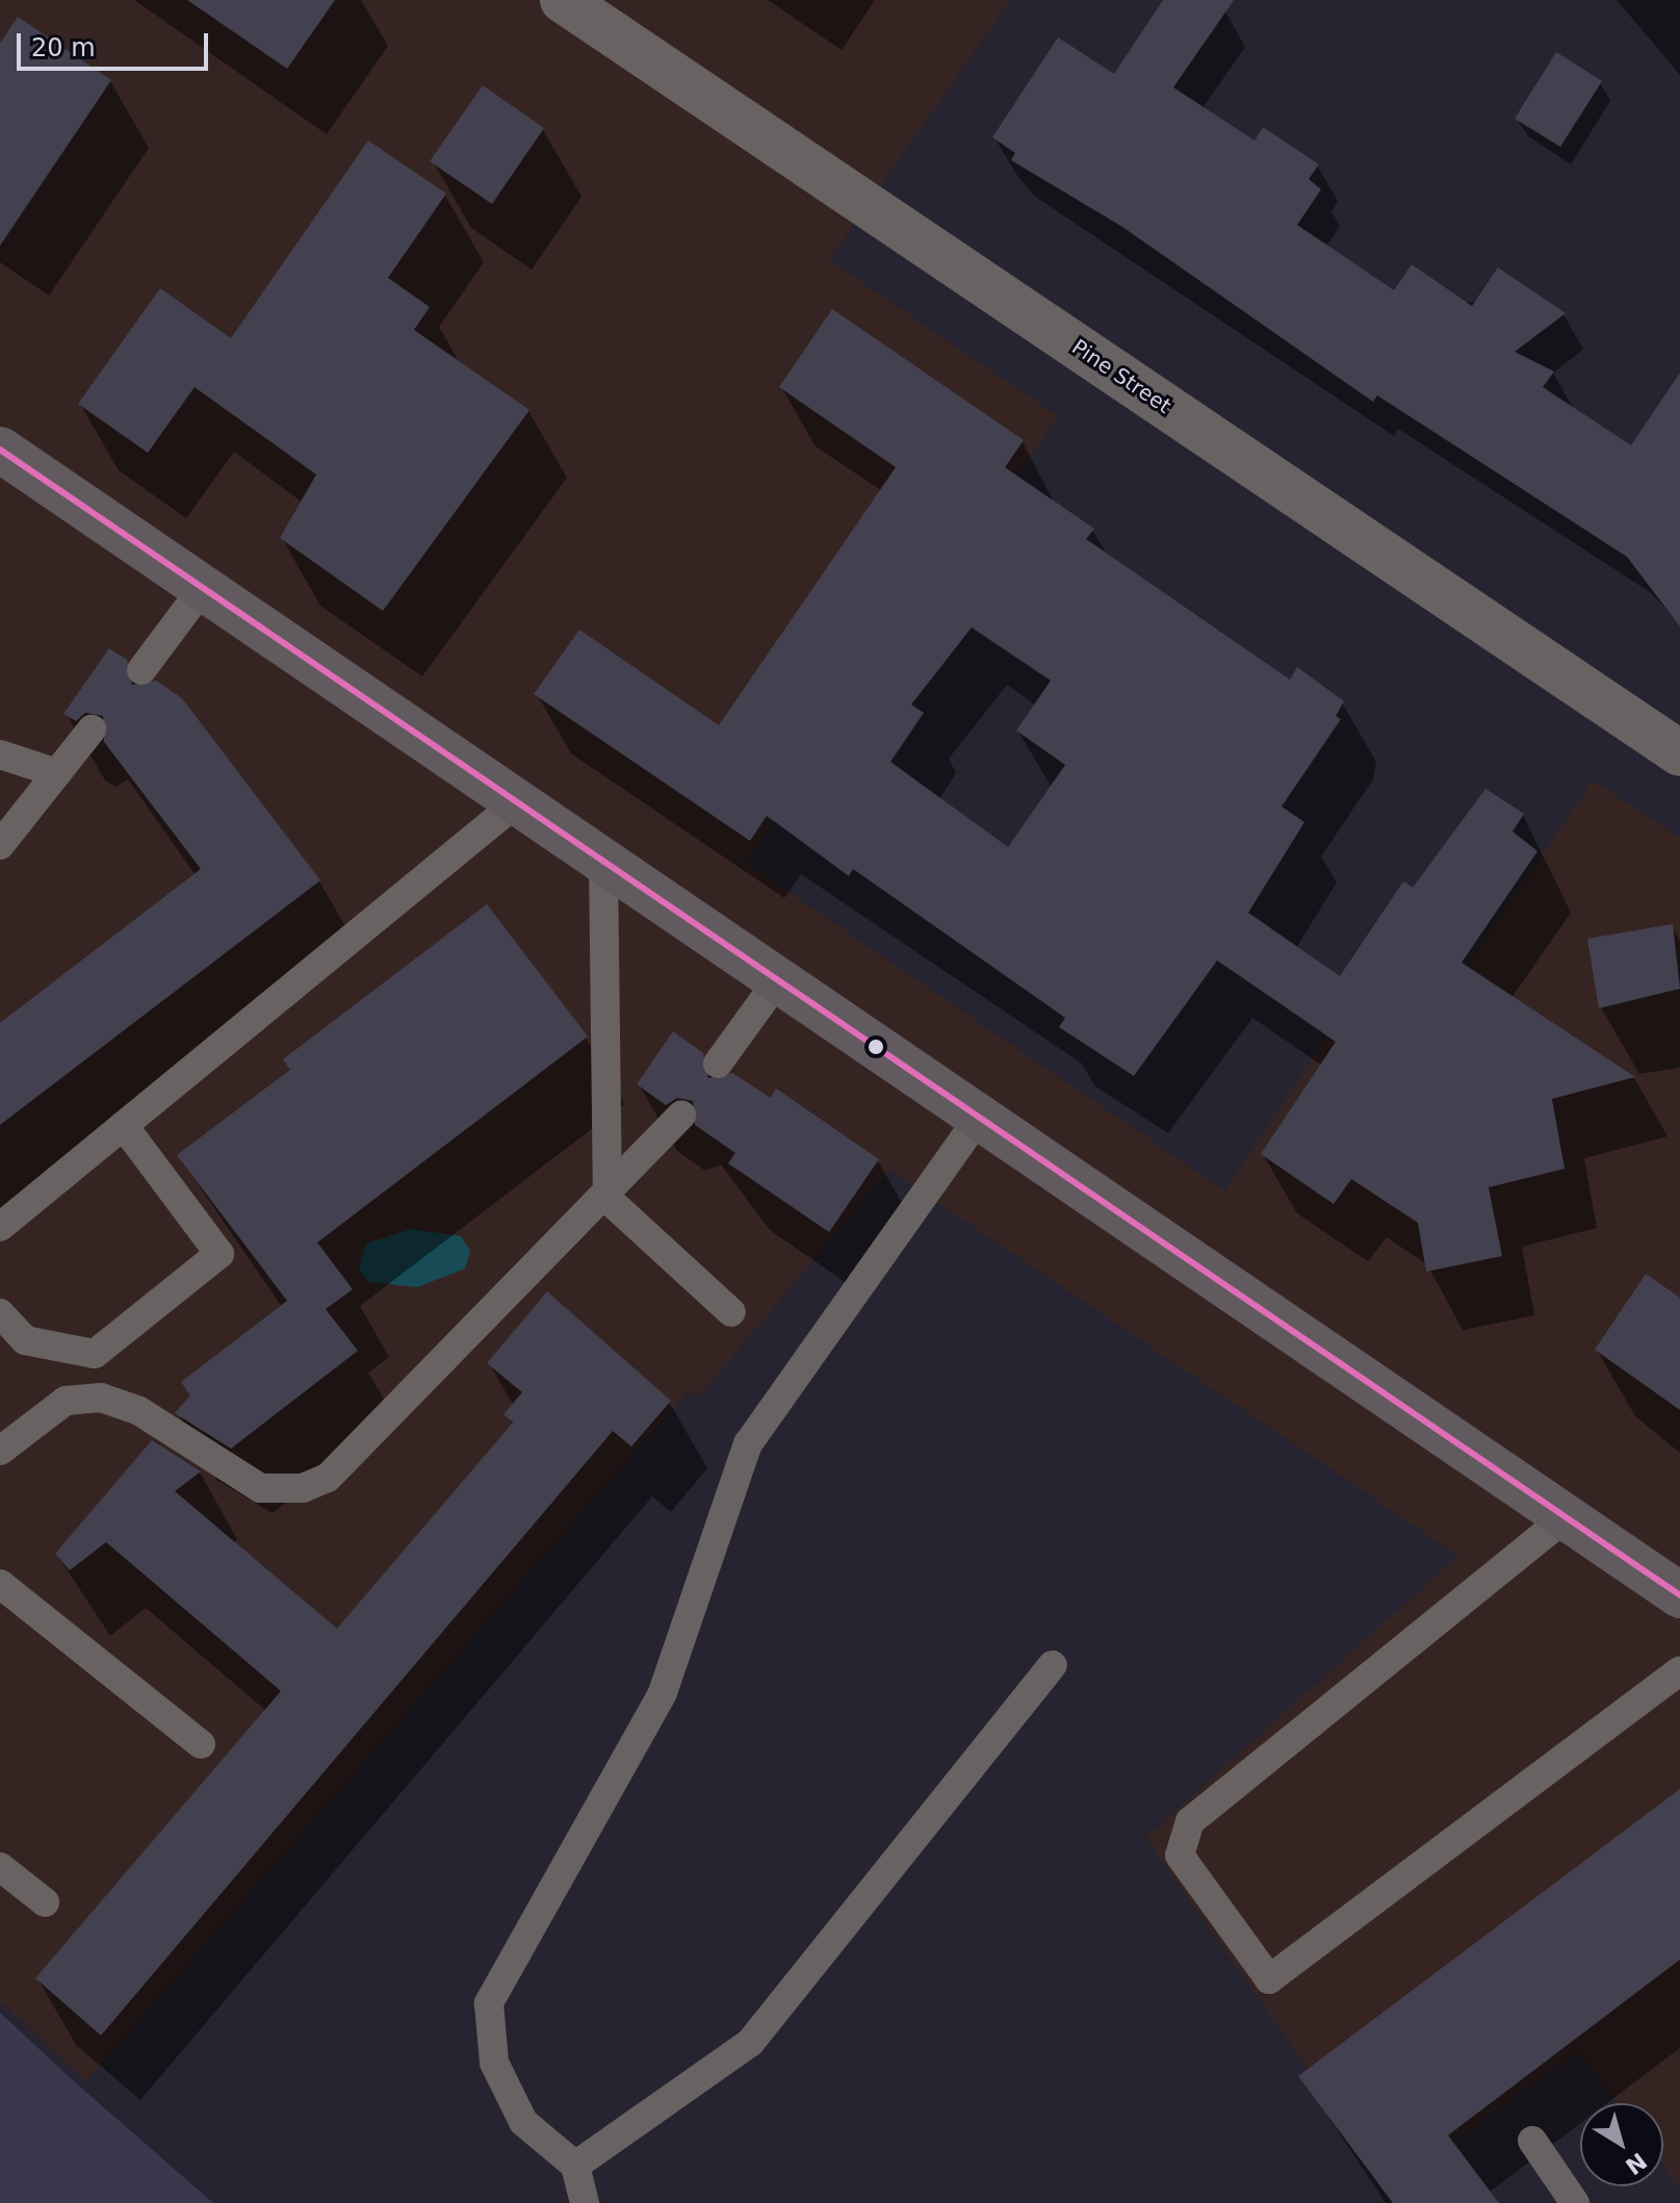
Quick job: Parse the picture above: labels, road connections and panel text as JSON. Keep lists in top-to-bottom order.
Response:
{
  "streets": {
    "street": ["Pine Street"]
  },
  "scale_bar": "20 m",
  "north": "bottom right"
}
